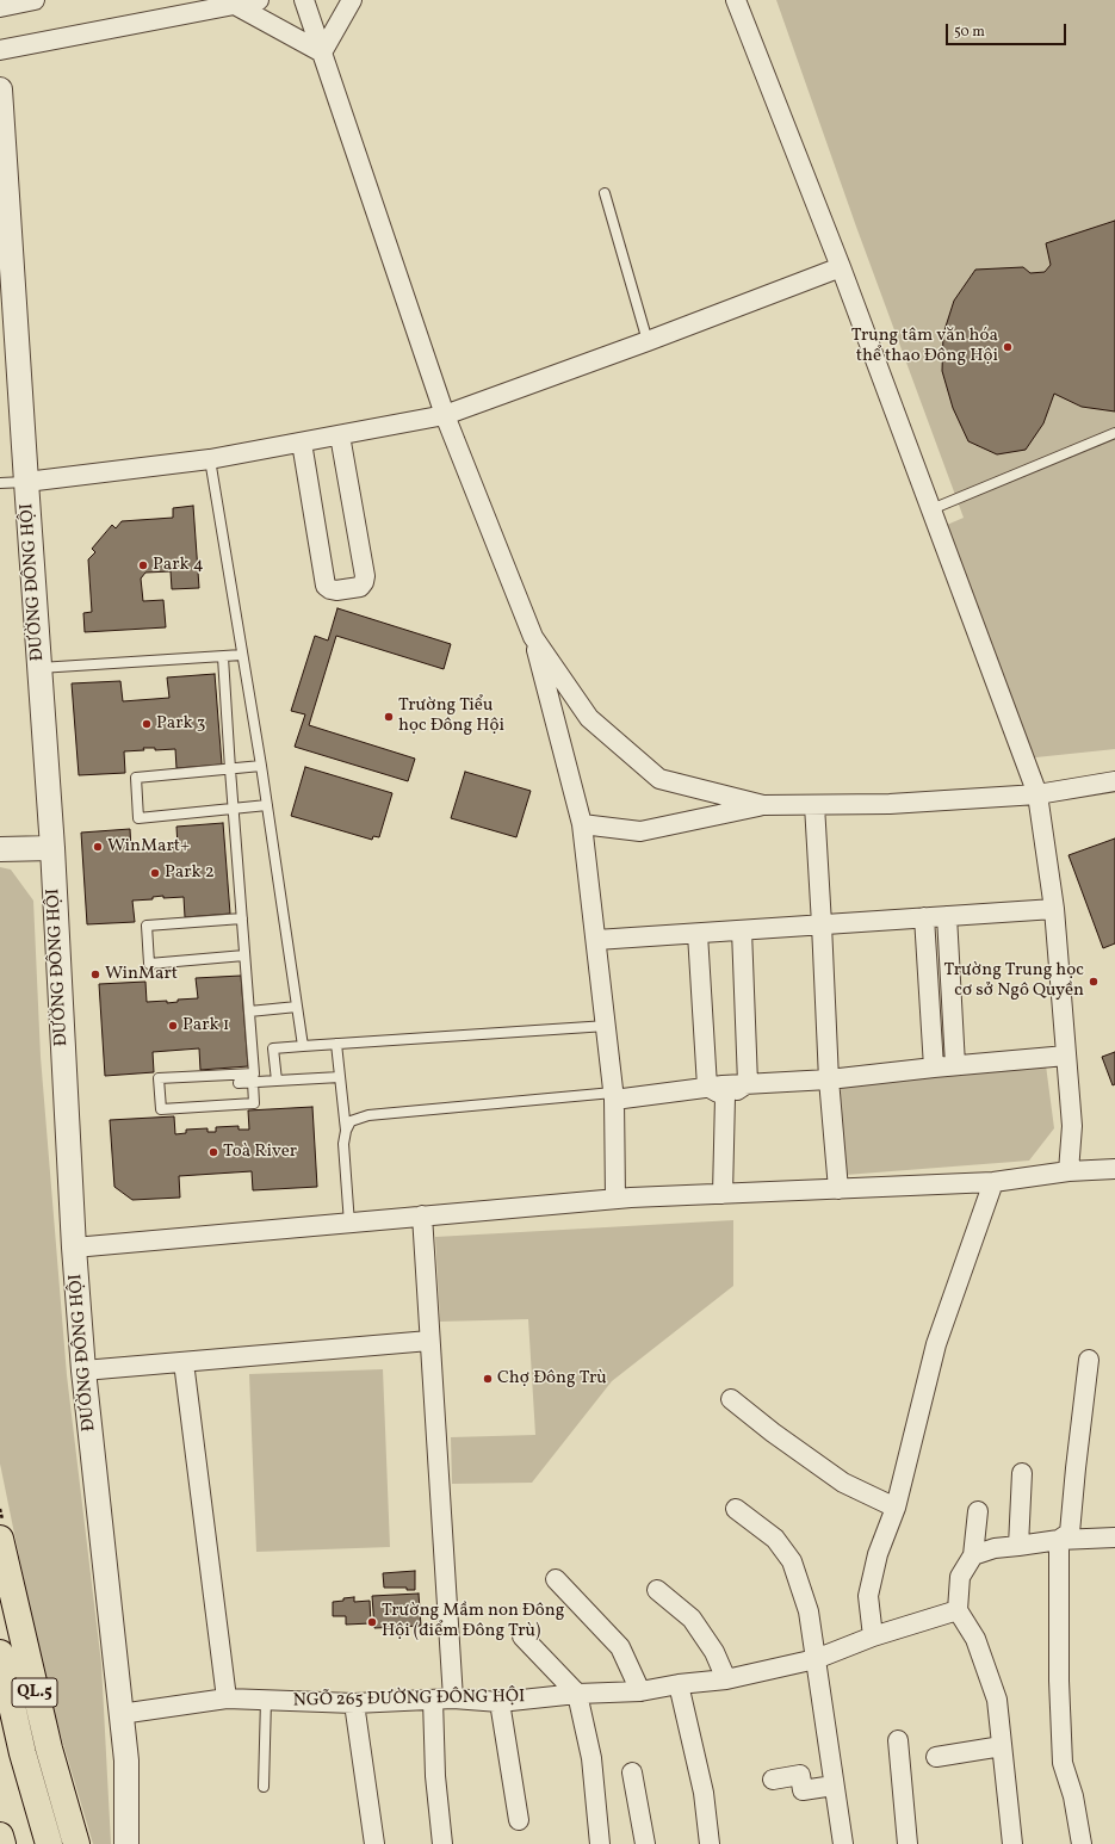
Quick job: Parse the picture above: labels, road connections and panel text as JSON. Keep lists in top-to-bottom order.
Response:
{
  "streets": {
    "highway": ["QL.5"],
    "street": ["ĐƯỜNG ĐÔNG HỘI", "NGÕ 265 ĐƯỜNG ĐÔNG HỘI"]
  },
  "crossings": [
    ["ĐƯỜNG ĐÔNG HỘI", "NGÕ 265 ĐƯỜNG ĐÔNG HỘI"]
  ],
  "places": [
    "Trung tâm văn hóa thể thao Đông Hội",
    "Park 4",
    "Trường Tiểu học Đông Hội",
    "Park 3",
    "WinMart+",
    "Park 2",
    "WinMart",
    "Trường Trung học cơ sở Ngô Quyền",
    "Park 1",
    "Toà River",
    "Chợ Đông Trù",
    "Trường Mầm non Đông Hội (điểm Đông Trù)"
  ],
  "scale_bar": "50 m"
}
